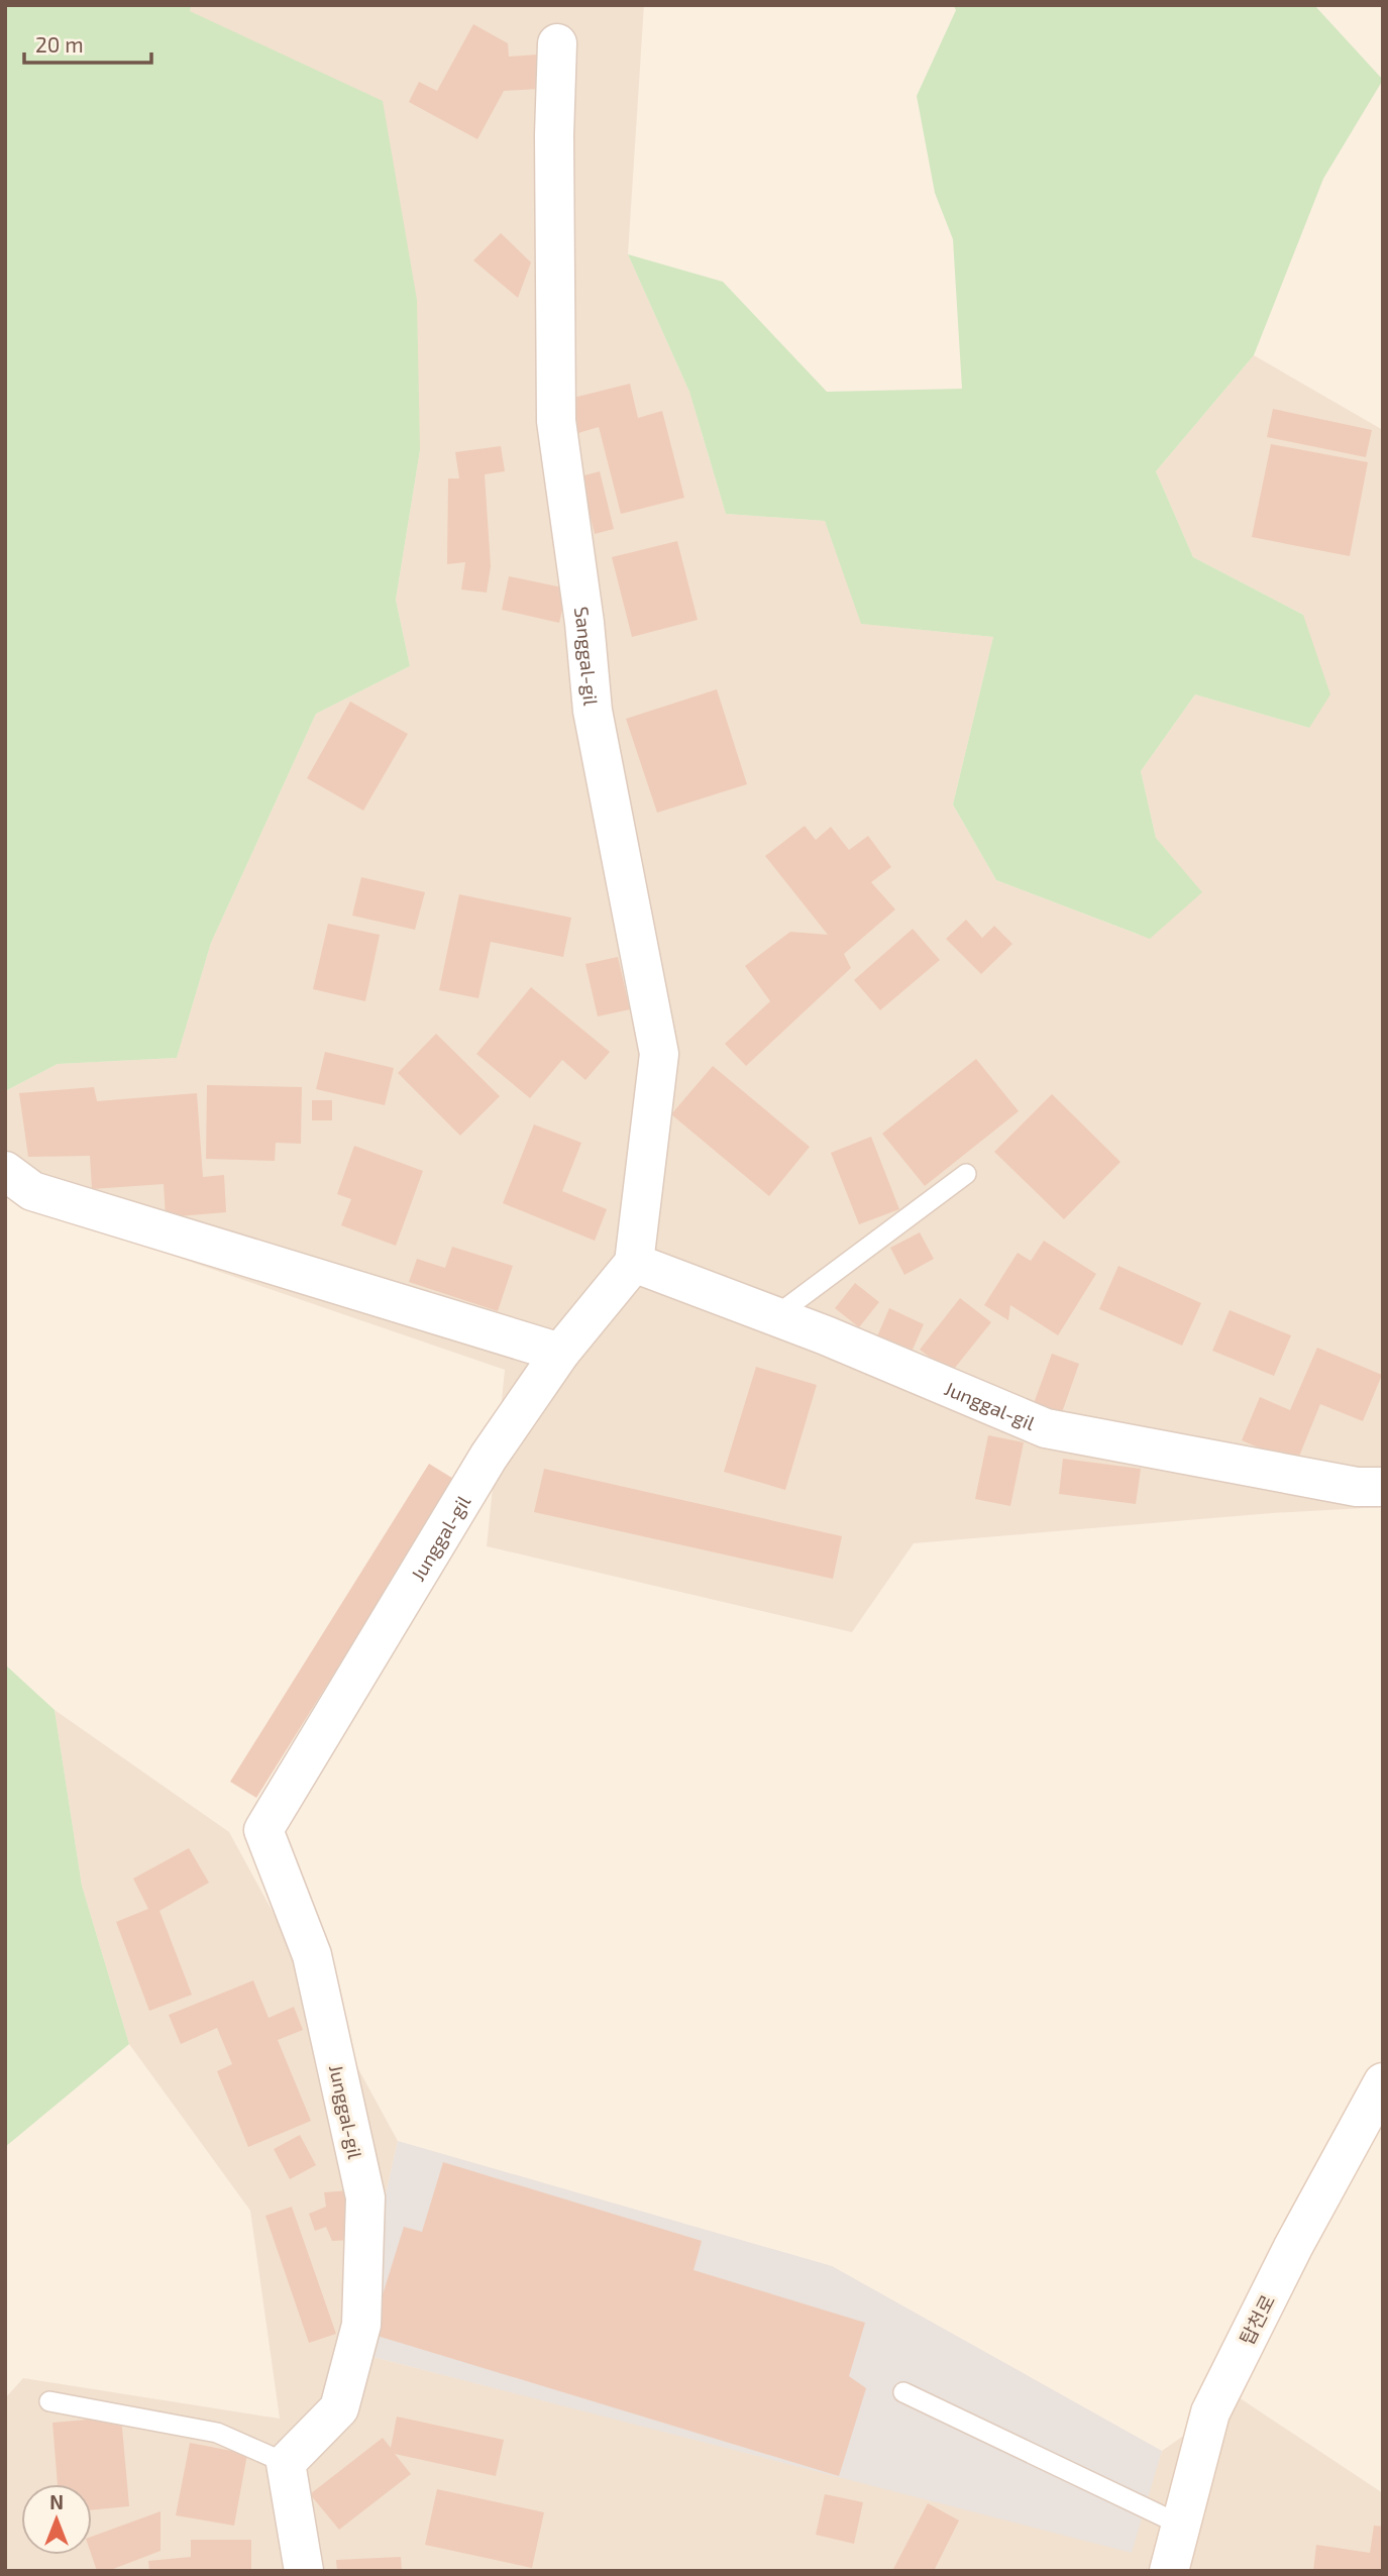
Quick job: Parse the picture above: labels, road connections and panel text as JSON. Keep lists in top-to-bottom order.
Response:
{
  "streets": {
    "street": ["Sanggal-gil", "Junggal-gil", "탑천로"]
  },
  "crossings": [
    ["Sanggal-gil", "Junggal-gil"]
  ],
  "scale_bar": "20 m",
  "north": "top"
}
